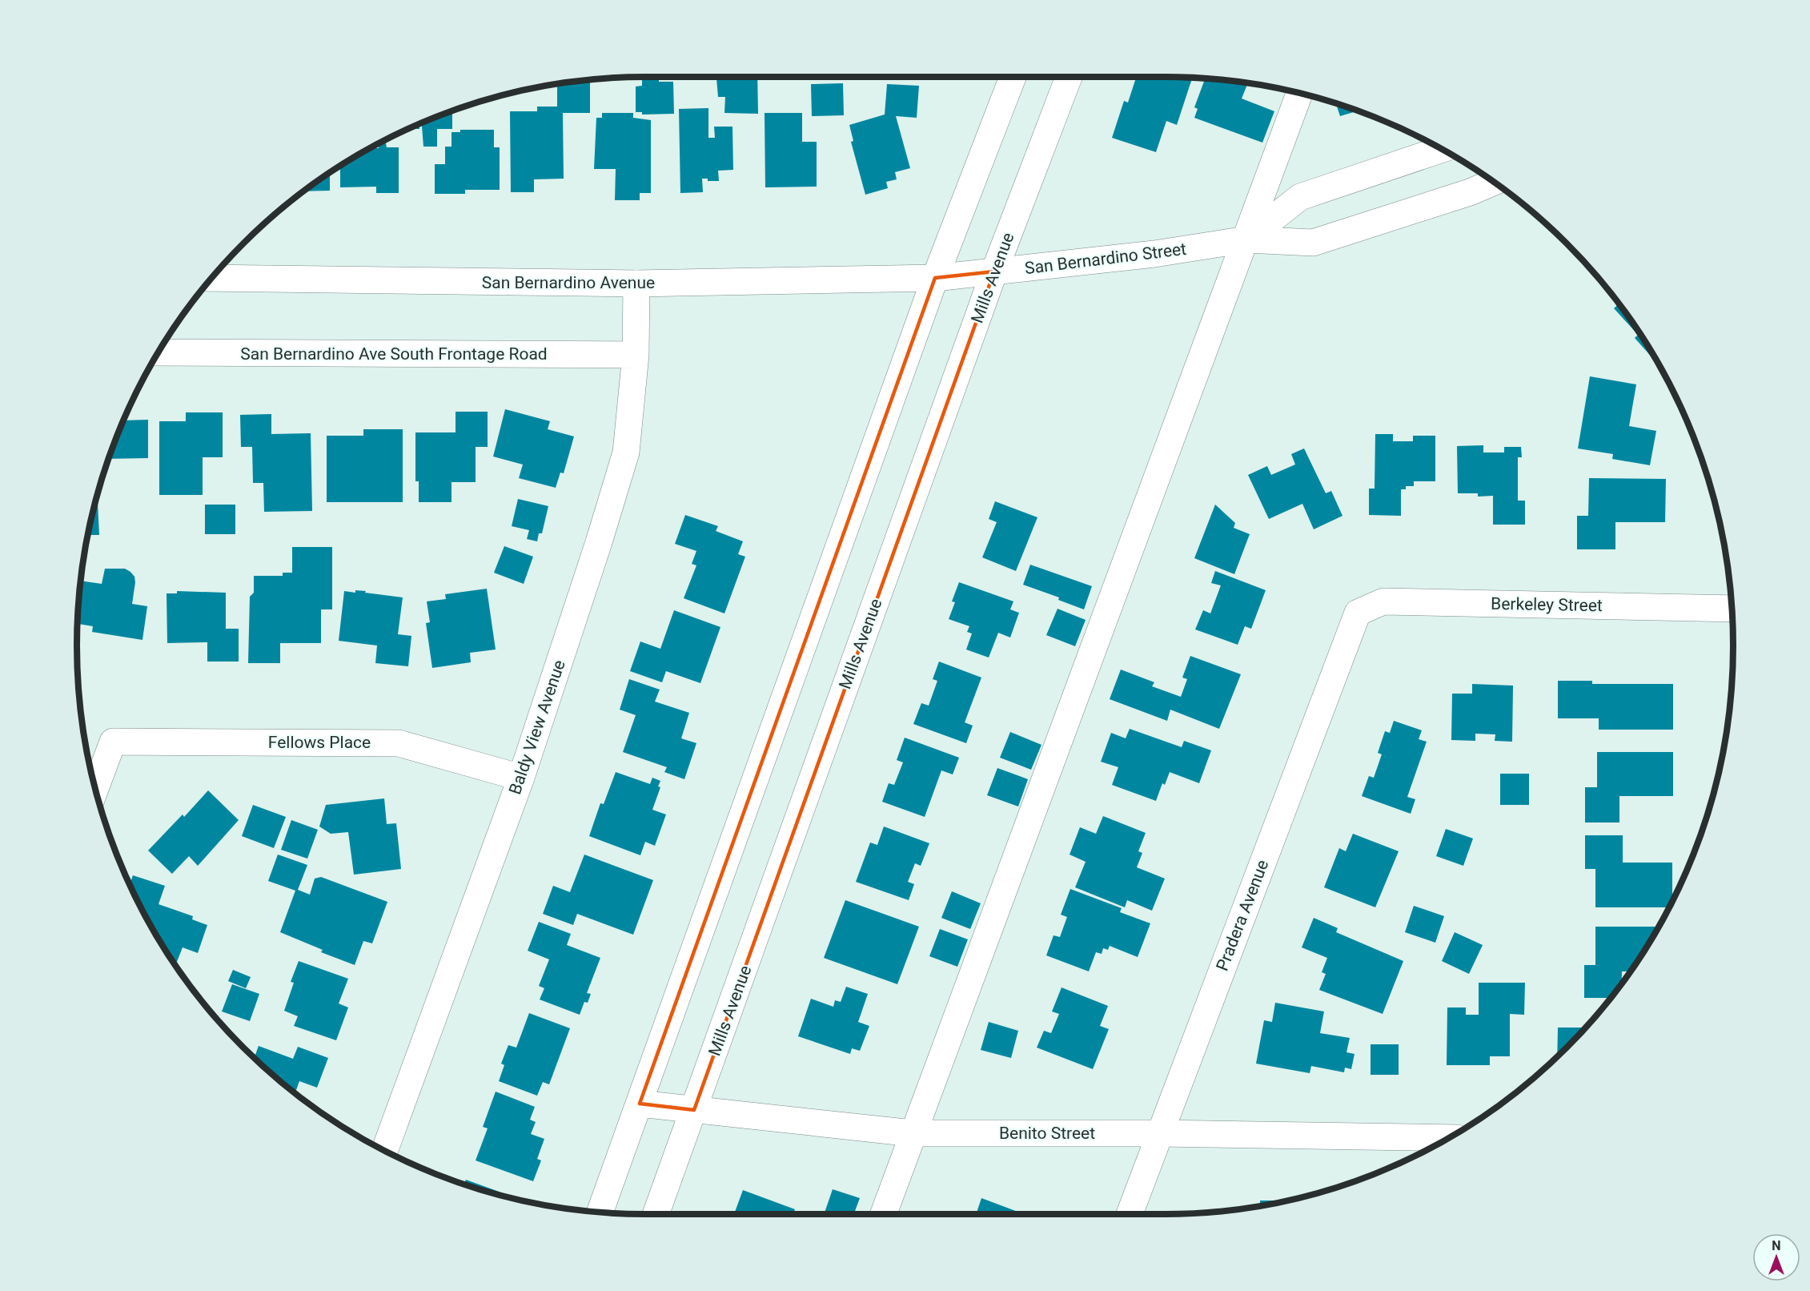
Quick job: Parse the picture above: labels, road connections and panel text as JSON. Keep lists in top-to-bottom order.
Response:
{
  "streets": {
    "main road": [
      "San Bernardino Street",
      "Mills Avenue",
      "San Bernardino Avenue",
      "San Bernardino Ave South Frontage Road",
      "Berkeley Street",
      "Baldy View Avenue",
      "Fellows Place",
      "Pradera Avenue",
      "Benito Street"
    ]
  },
  "crossings": [
    ["San Bernardino Street", "Mills Avenue"],
    ["San Bernardino Street", "San Bernardino Avenue"],
    ["Mills Avenue", "Benito Street"],
    ["San Bernardino Avenue", "Baldy View Avenue"],
    ["San Bernardino Ave South Frontage Road", "Baldy View Avenue"],
    ["Berkeley Street", "Pradera Avenue"],
    ["Baldy View Avenue", "Fellows Place"],
    ["Pradera Avenue", "Benito Street"]
  ],
  "north": "top"
}
